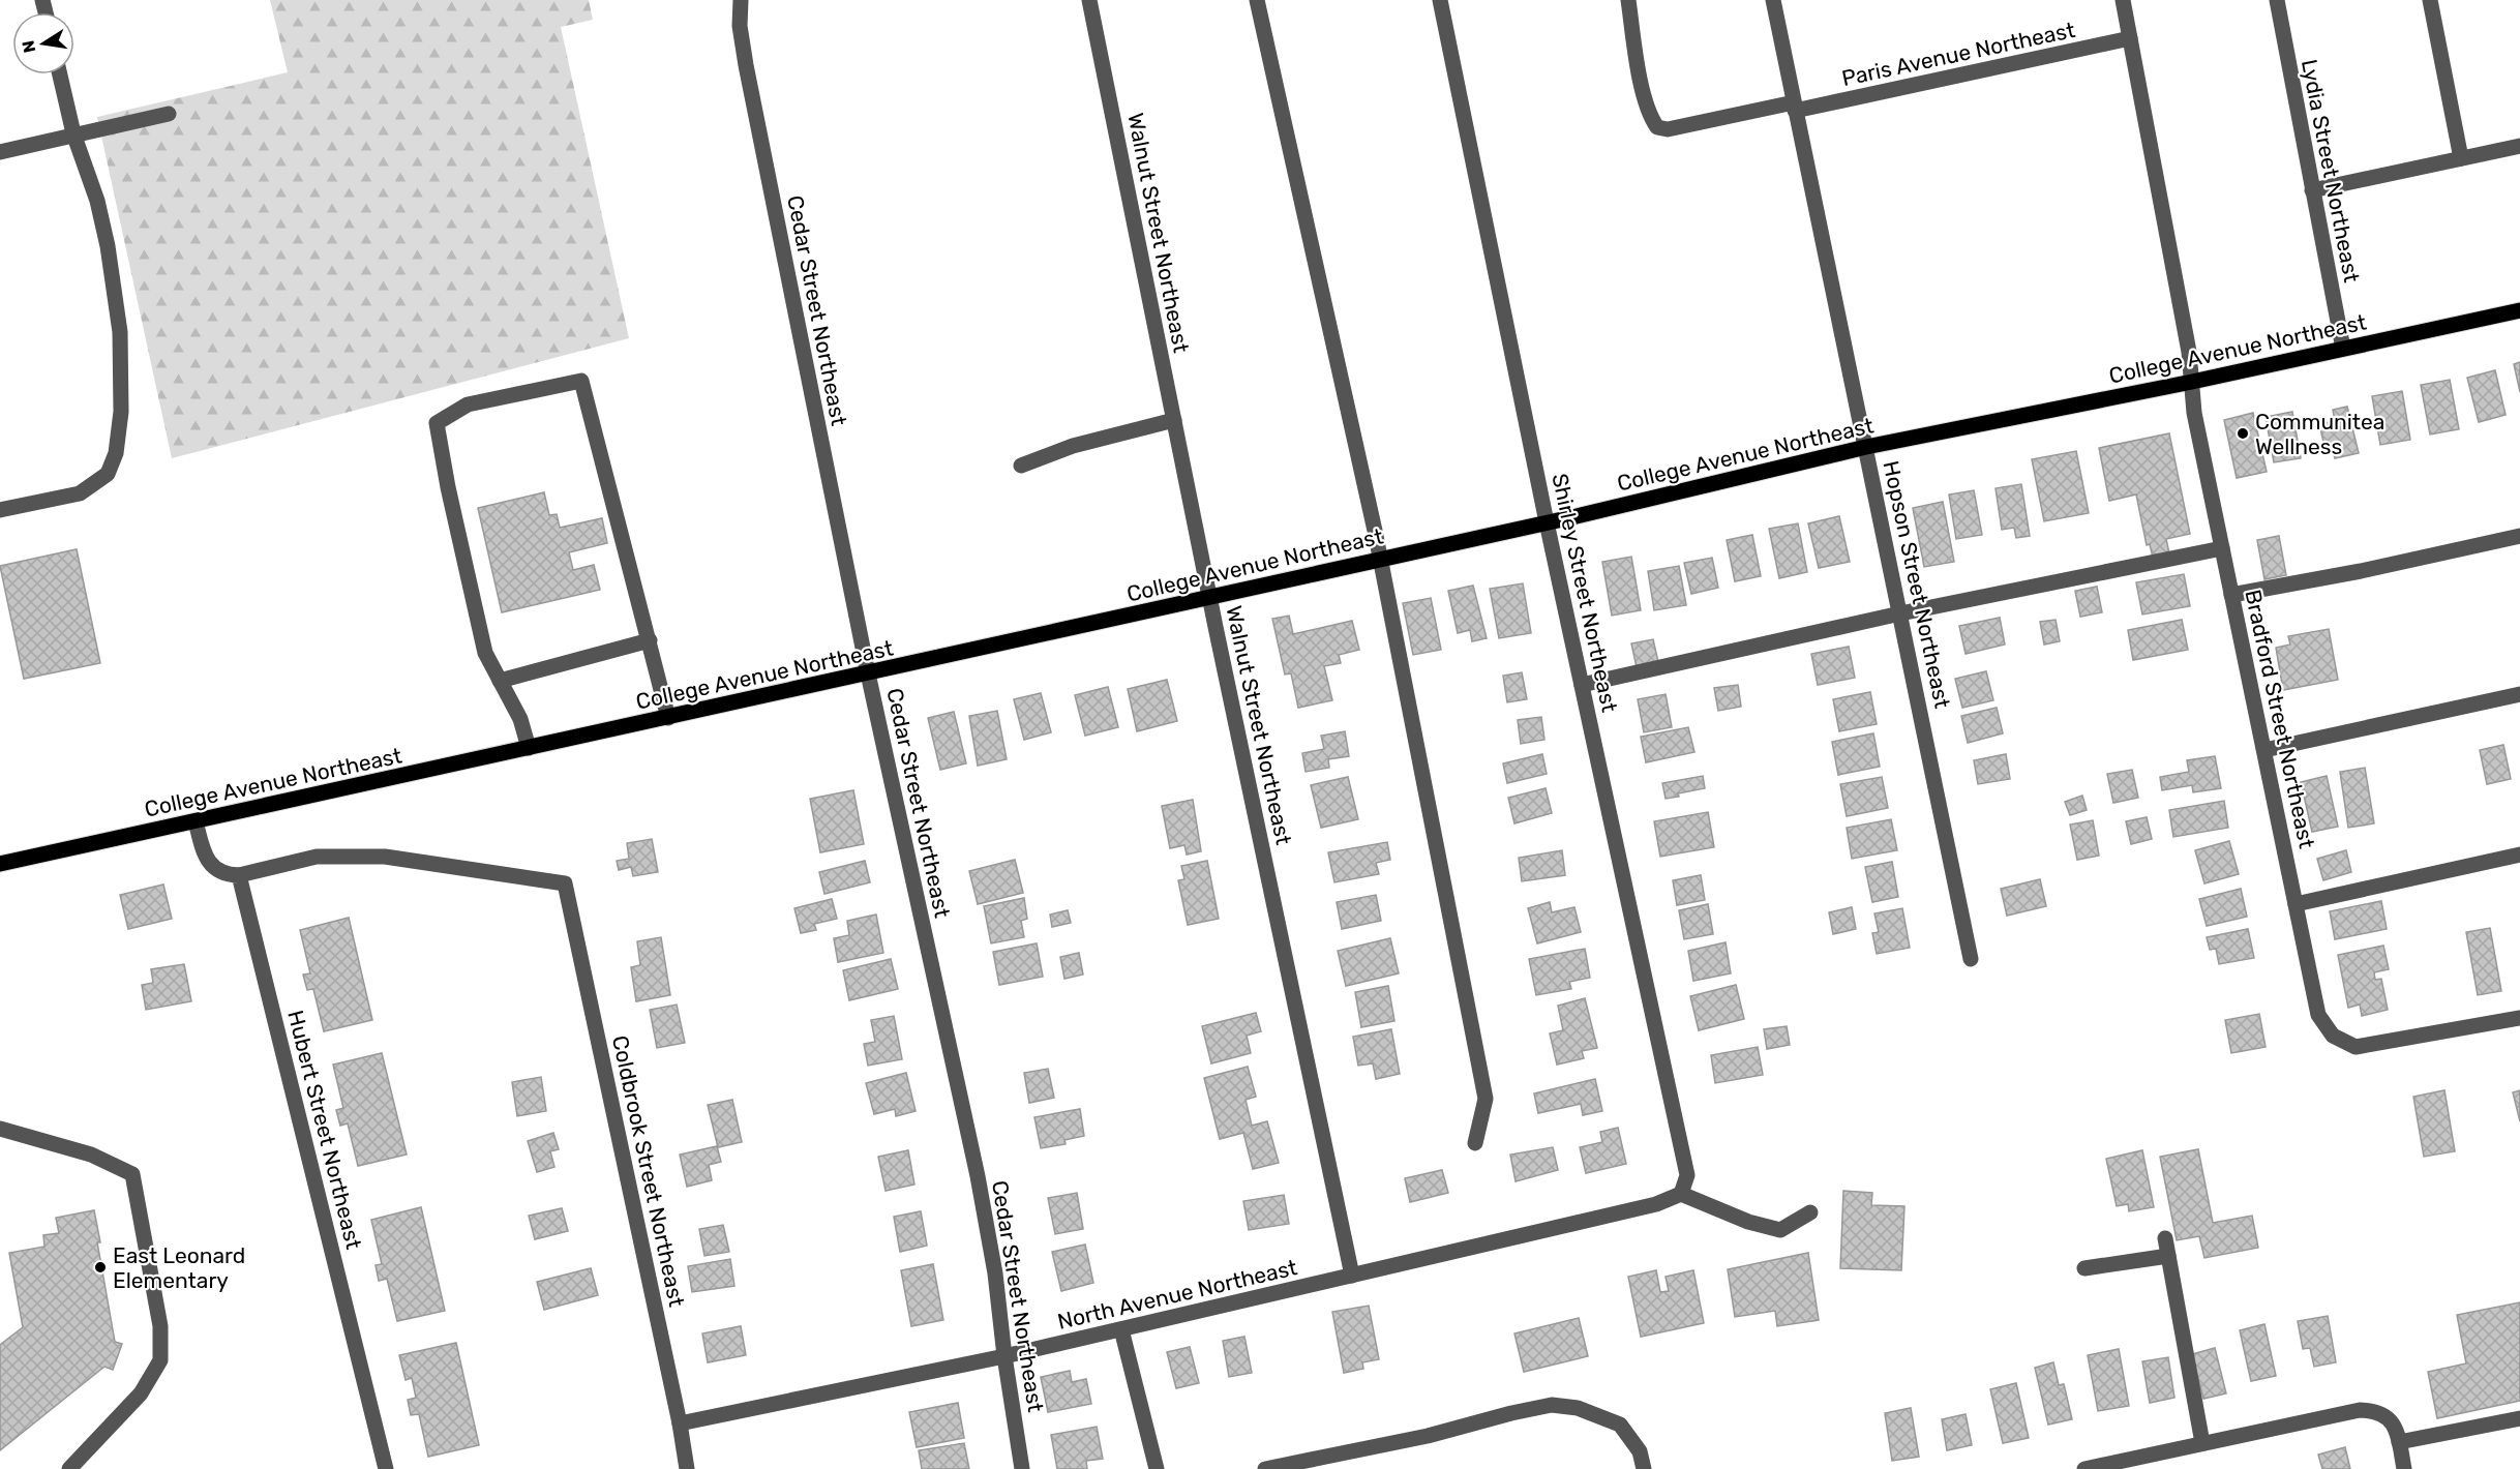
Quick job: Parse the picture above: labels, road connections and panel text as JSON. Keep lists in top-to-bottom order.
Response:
{
  "streets": {
    "main road": ["College Avenue Northeast"],
    "street": [
      "Paris Avenue Northeast",
      "Lydia Street Northeast",
      "Walnut Street Northeast",
      "Cedar Street Northeast",
      "Hopson Street Northeast",
      "Shirley Street Northeast",
      "Bradford Street Northeast",
      "Hubert Street Northeast",
      "Coldbrook Street Northeast",
      "North Avenue Northeast"
    ]
  },
  "crossings": [
    ["Paris Avenue Northeast", "Hopson Street Northeast"],
    ["Paris Avenue Northeast", "Bradford Street Northeast"],
    ["Lydia Street Northeast", "College Avenue Northeast"],
    ["Walnut Street Northeast", "College Avenue Northeast"],
    ["Walnut Street Northeast", "North Avenue Northeast"],
    ["Cedar Street Northeast", "College Avenue Northeast"],
    ["Cedar Street Northeast", "North Avenue Northeast"],
    ["College Avenue Northeast", "Hopson Street Northeast"],
    ["College Avenue Northeast", "Shirley Street Northeast"],
    ["College Avenue Northeast", "Bradford Street Northeast"],
    ["Shirley Street Northeast", "North Avenue Northeast"],
    ["Hubert Street Northeast", "Coldbrook Street Northeast"],
    ["Coldbrook Street Northeast", "North Avenue Northeast"]
  ],
  "places": ["Communitea Wellness", "East Leonard Elementary"],
  "north": "left"
}
